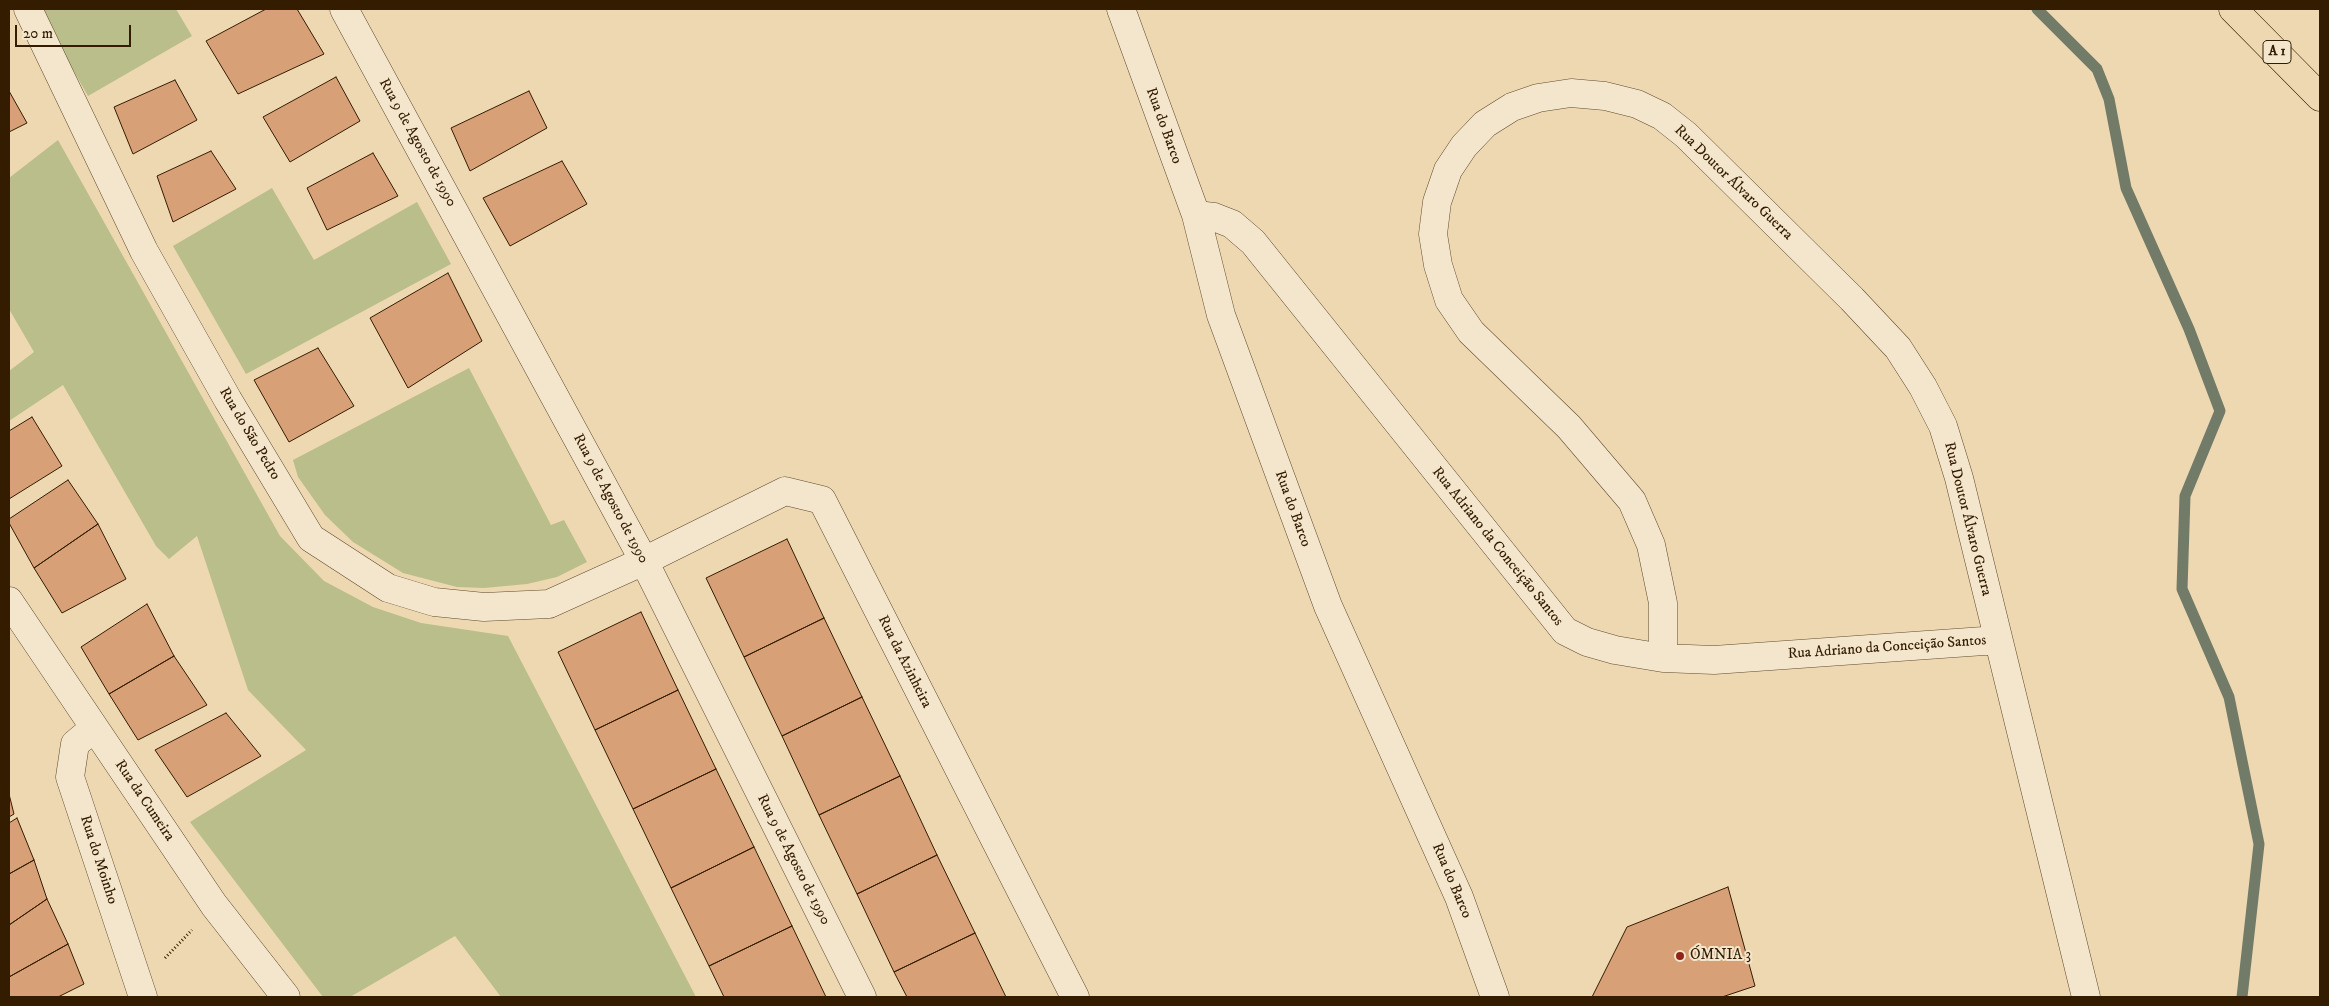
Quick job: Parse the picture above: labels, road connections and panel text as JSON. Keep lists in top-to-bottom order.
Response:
{
  "streets": {
    "highway": ["A 1"],
    "street": [
      "Rua do Barco",
      "Rua 9 de Agosto de 1990",
      "Rua Doutor Álvaro Guerra",
      "Rua do São Pedro",
      "Rua Adriano da Conceição Santos",
      "Rua da Azinheira",
      "Rua da Cumeira",
      "Rua do Moinho"
    ]
  },
  "crossings": [
    ["Rua do Barco", "Rua Adriano da Conceição Santos"],
    ["Rua 9 de Agosto de 1990", "Rua do São Pedro"],
    ["Rua 9 de Agosto de 1990", "Rua da Azinheira"],
    ["Rua Doutor Álvaro Guerra", "Rua Adriano da Conceição Santos"],
    ["Rua do São Pedro", "Rua da Azinheira"],
    ["Rua da Cumeira", "Rua do Moinho"]
  ],
  "places": ["ÓMNIA 3"],
  "scale_bar": "20 m"
}
